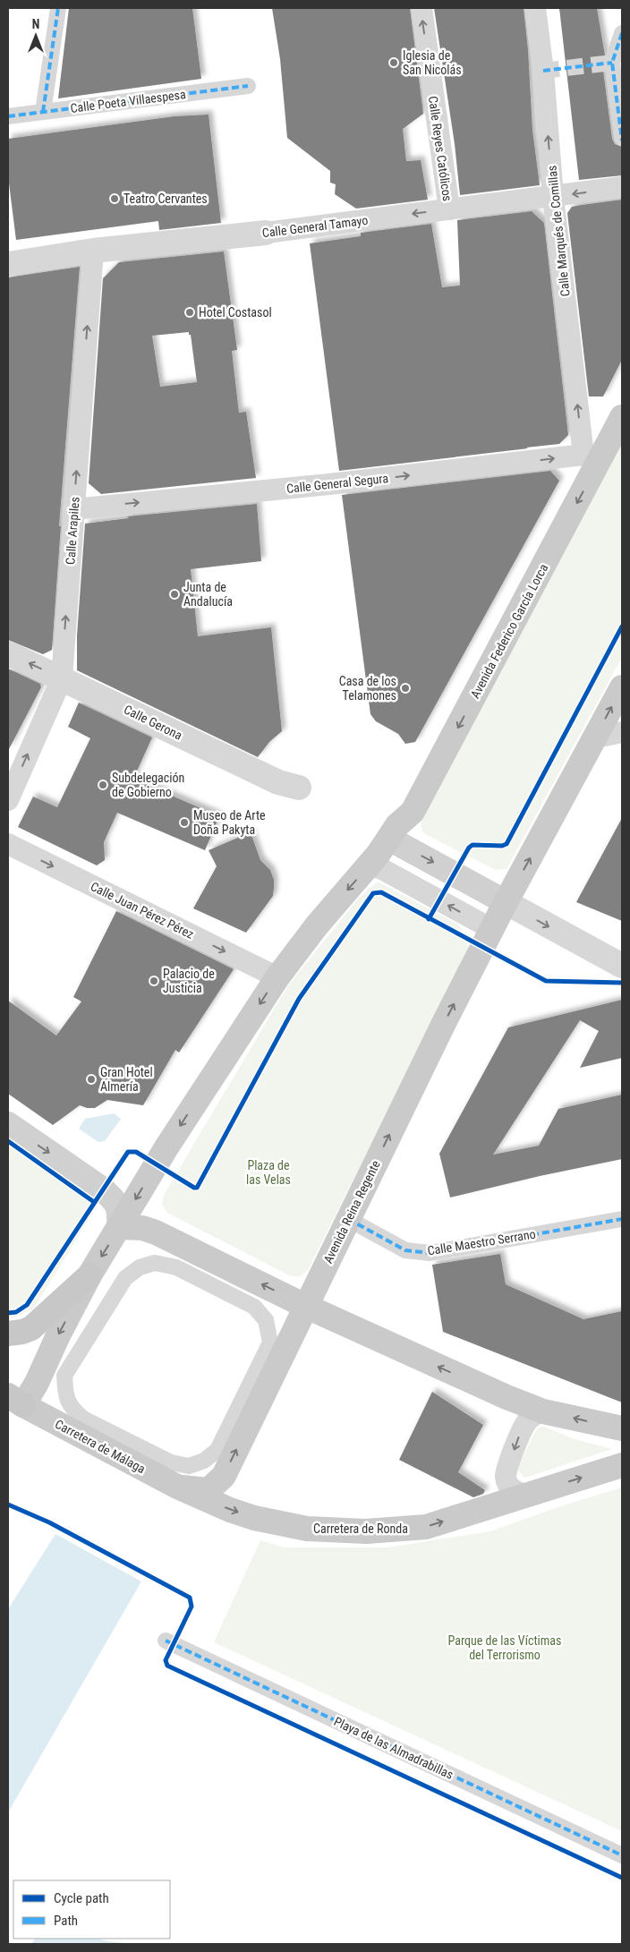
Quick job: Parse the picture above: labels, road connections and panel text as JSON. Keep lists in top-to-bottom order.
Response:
{
  "streets": {
    "main road": [
      "Avenida Federico García Lorca",
      "Avenida Reina Regente",
      "Carretera de Málaga",
      "Carretera de Ronda"
    ],
    "street": [
      "Calle Poeta Villaespesa",
      "Calle Reyes Católicos",
      "Calle General Tamayo",
      "Calle Marqués de Comillas",
      "Calle General Segura",
      "Calle Arapiles",
      "Calle Gerona",
      "Calle Juan Pérez Pérez",
      "Calle Maestro Serrano",
      "Playa de las Almadrabillas"
    ]
  },
  "crossings": [
    ["Calle Reyes Católicos", "Calle General Tamayo"],
    ["Calle General Tamayo", "Calle Marqués de Comillas"],
    ["Calle General Tamayo", "Calle Arapiles"],
    ["Calle Marqués de Comillas", "Calle General Segura"],
    ["Calle Marqués de Comillas", "Avenida Federico García Lorca"],
    ["Calle General Segura", "Calle Arapiles"],
    ["Calle General Segura", "Avenida Federico García Lorca"],
    ["Calle Arapiles", "Calle Gerona"],
    ["Avenida Reina Regente", "Calle Maestro Serrano"],
    ["Avenida Reina Regente", "Carretera de Málaga"],
    ["Avenida Reina Regente", "Carretera de Ronda"],
    ["Carretera de Málaga", "Carretera de Ronda"]
  ],
  "one_way": [
    "Calle General Tamayo",
    "Calle Marqués de Comillas",
    "Calle General Segura",
    "Calle Arapiles",
    "Calle Juan Pérez Pérez",
    "Carretera de Ronda"
  ],
  "parks": ["Plaza de las Velas", "Parque de las Víctimas del Terrorismo"],
  "places": [
    "Iglesia de San Nicolás",
    "Teatro Cervantes",
    "Hotel Costasol",
    "Junta de Andalucía",
    "Casa de los Telamones",
    "Subdelegación de Gobierno",
    "Museo de Arte Doña Pakyta",
    "Palacio de Justicia",
    "Gran Hotel Almería"
  ],
  "legend": ["Cycle path", "Path"],
  "north": "top"
}
